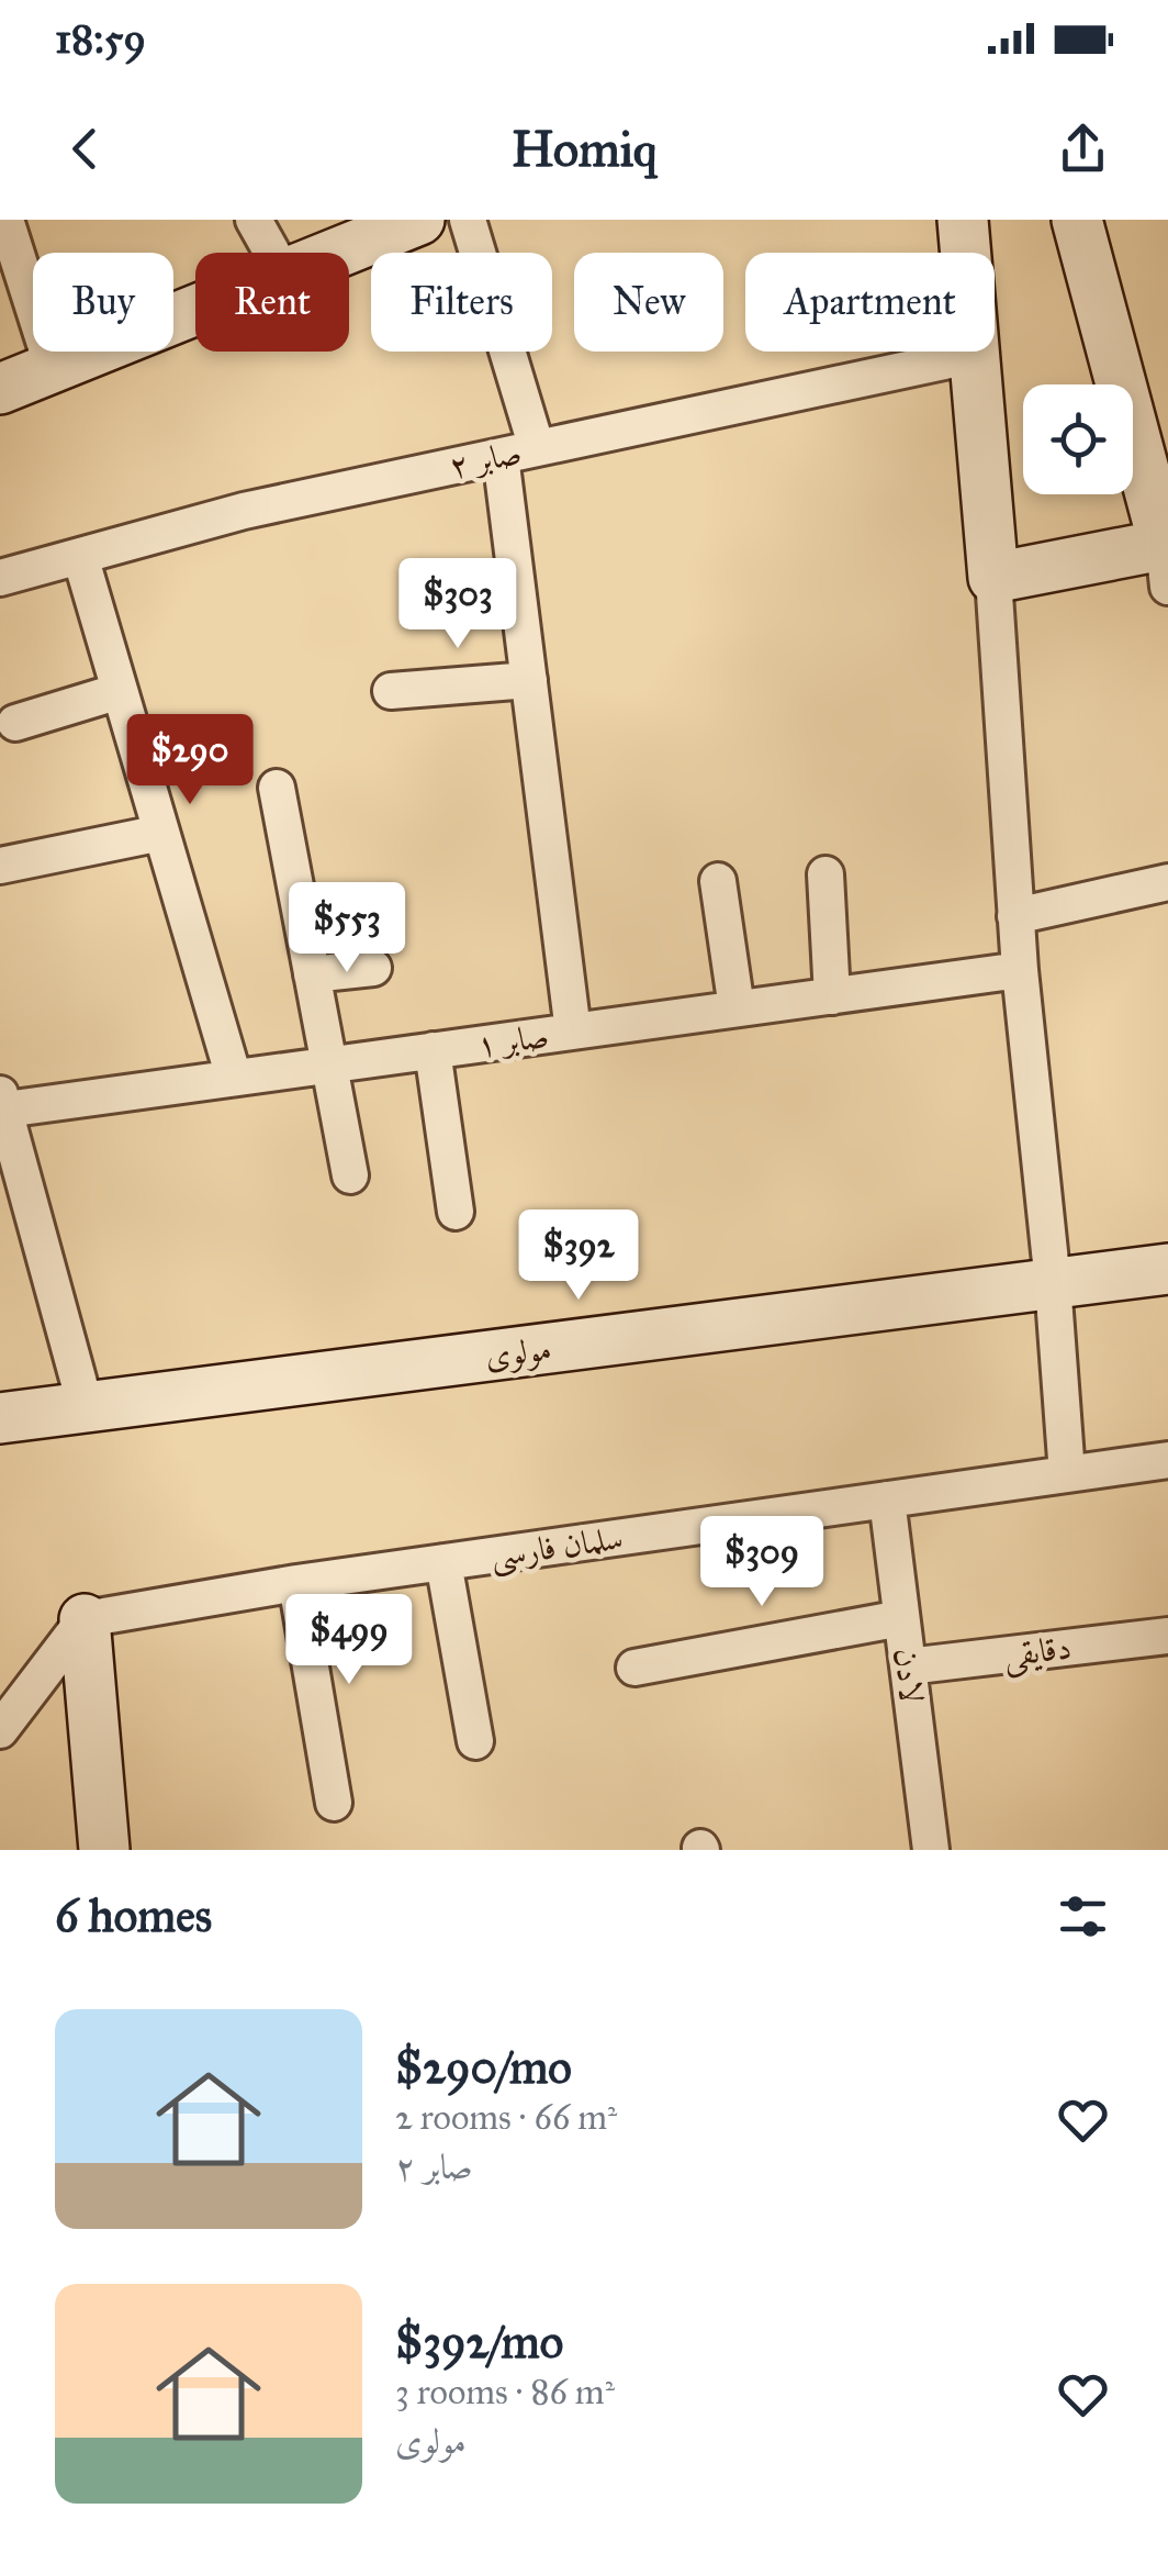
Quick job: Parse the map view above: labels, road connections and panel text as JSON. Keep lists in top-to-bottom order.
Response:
{
  "streets": {
    "street": [
      "صابر ۲",
      "صابر ۱",
      "مولوی",
      "سلمان فارسی",
      "دقایقی",
      "لادن"
    ]
  },
  "crossings": [
    ["سلمان فارسی", "لادن"],
    ["دقایقی", "لادن"]
  ],
  "page": {
    "status": "18:59",
    "header": "Homiq",
    "chip": [
      "Buy",
      "Rent",
      "Filters",
      "New",
      "Apartment"
    ],
    "price": [
      "$303",
      "$290",
      "$553",
      "$392",
      "$309",
      "$499"
    ],
    "heading": "6 homes",
    "list": [
      {
        "name": "$290/mo",
        "note": "2 rooms · 66 m² · صابر ۲"
      },
      {
        "name": "$392/mo",
        "note": "3 rooms · 86 m² · مولوی"
      }
    ]
  }
}
